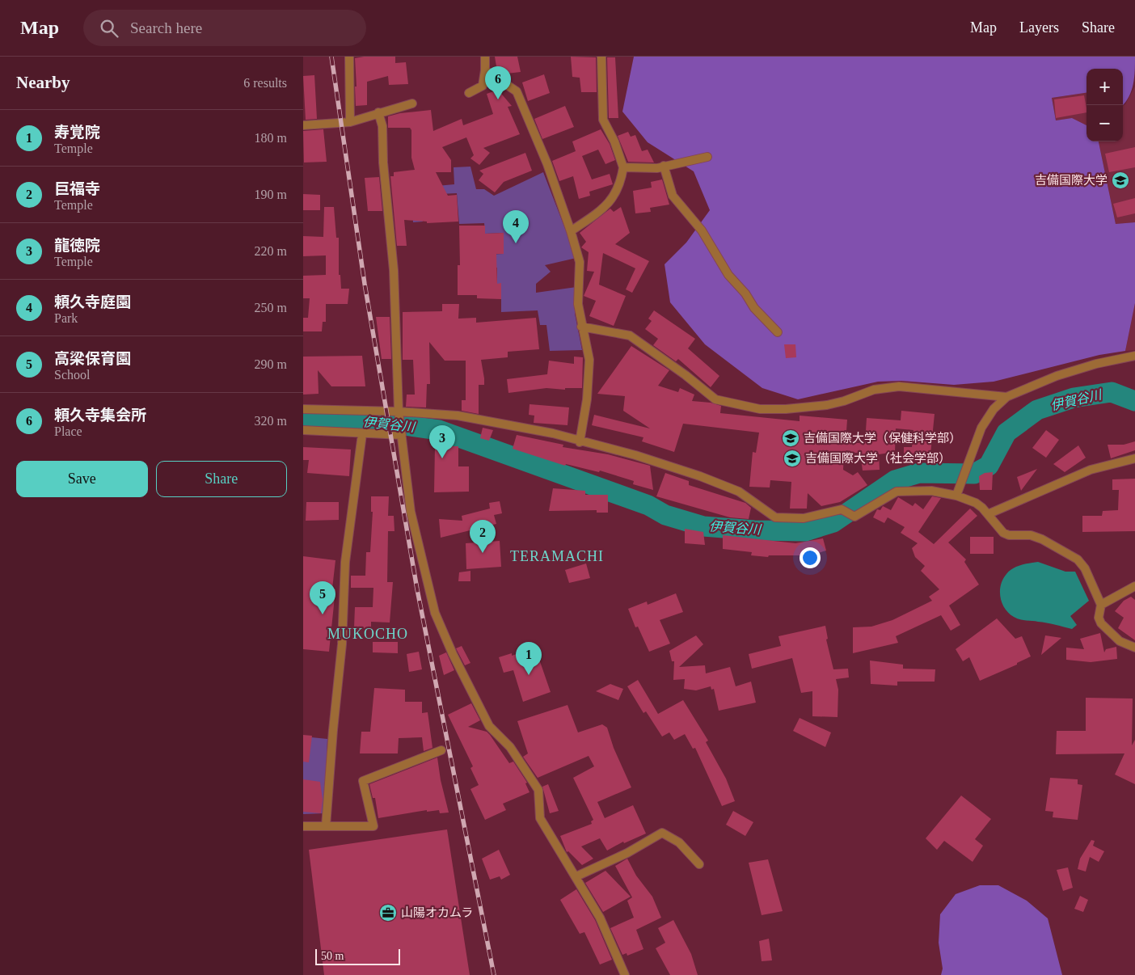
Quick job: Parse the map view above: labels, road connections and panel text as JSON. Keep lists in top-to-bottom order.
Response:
{
  "districts": ["TERAMACHI", "MUKOCHO"],
  "water": ["伊賀谷川"],
  "places": {
    "school or university": ["吉備国際大学", "吉備国際大学（保健科学部）", "吉備国際大学（社会学部）"],
    "office": ["山陽オカムラ"]
  },
  "scale_bar": "50 m",
  "page": {
    "header": "Map",
    "search": "Search here",
    "nav": ["Map", "Layers", "Share"],
    "heading": ["Nearby", "6 results"],
    "pins": [
      "6",
      "4",
      "3",
      "2",
      "5",
      "1"
    ],
    "map_buttons": ["+", "−"],
    "list": [
      {
        "mark": "1",
        "name": "寿覚院",
        "note": "Temple",
        "value": "180 m"
      },
      {
        "mark": "2",
        "name": "巨福寺",
        "note": "Temple",
        "value": "190 m"
      },
      {
        "mark": "3",
        "name": "龍徳院",
        "note": "Temple",
        "value": "220 m"
      },
      {
        "mark": "4",
        "name": "頼久寺庭園",
        "note": "Park",
        "value": "250 m"
      },
      {
        "mark": "5",
        "name": "高梁保育園",
        "note": "School",
        "value": "290 m"
      },
      {
        "mark": "6",
        "name": "頼久寺集会所",
        "note": "Place",
        "value": "320 m"
      }
    ],
    "buttons": ["Save", "Share"],
    "scale": "50 m"
  }
}
